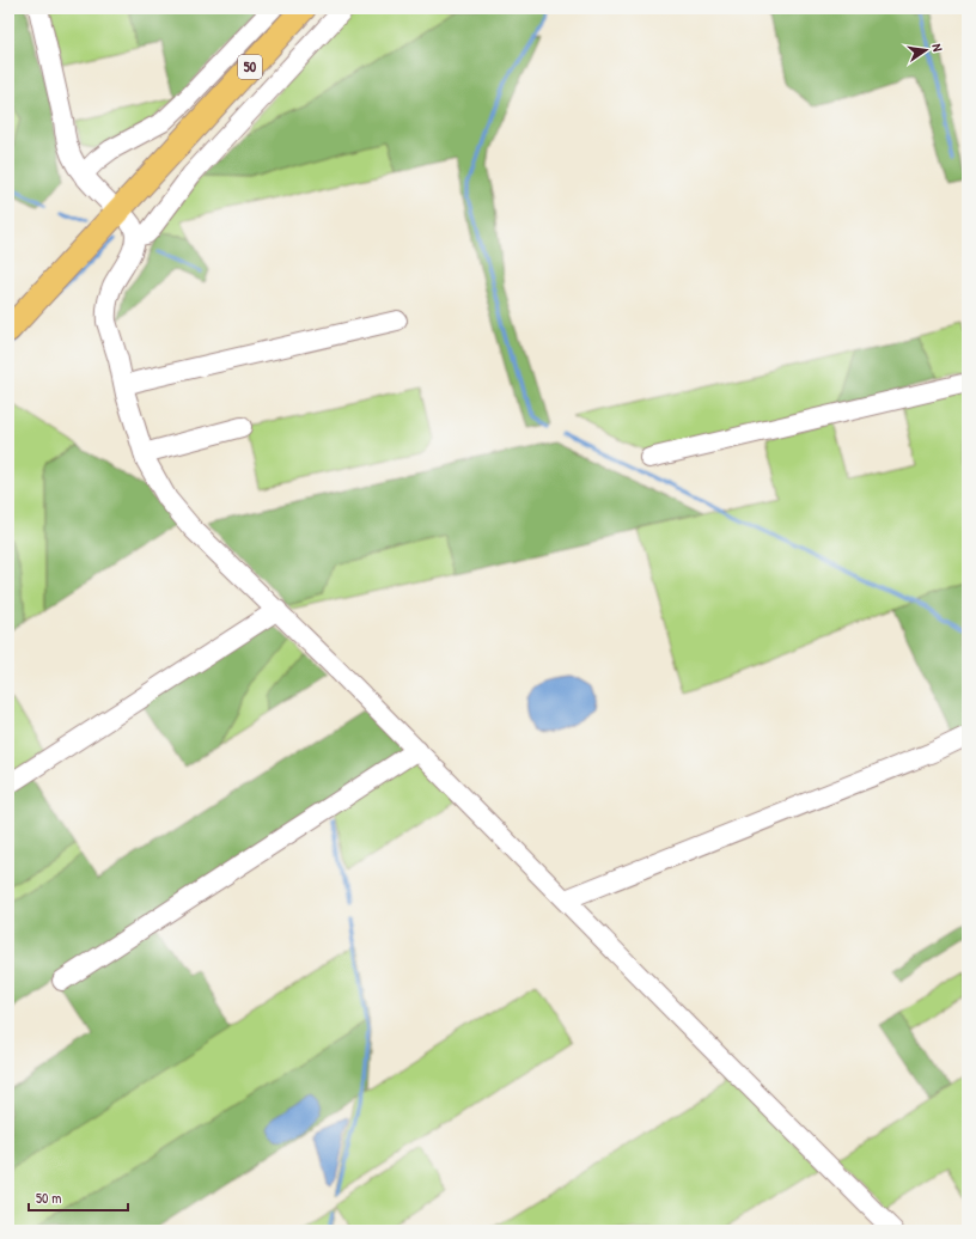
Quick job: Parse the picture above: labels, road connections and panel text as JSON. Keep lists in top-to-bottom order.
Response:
{
  "streets": {
    "main road": ["50"]
  },
  "scale_bar": "50 m",
  "north": "right"
}
